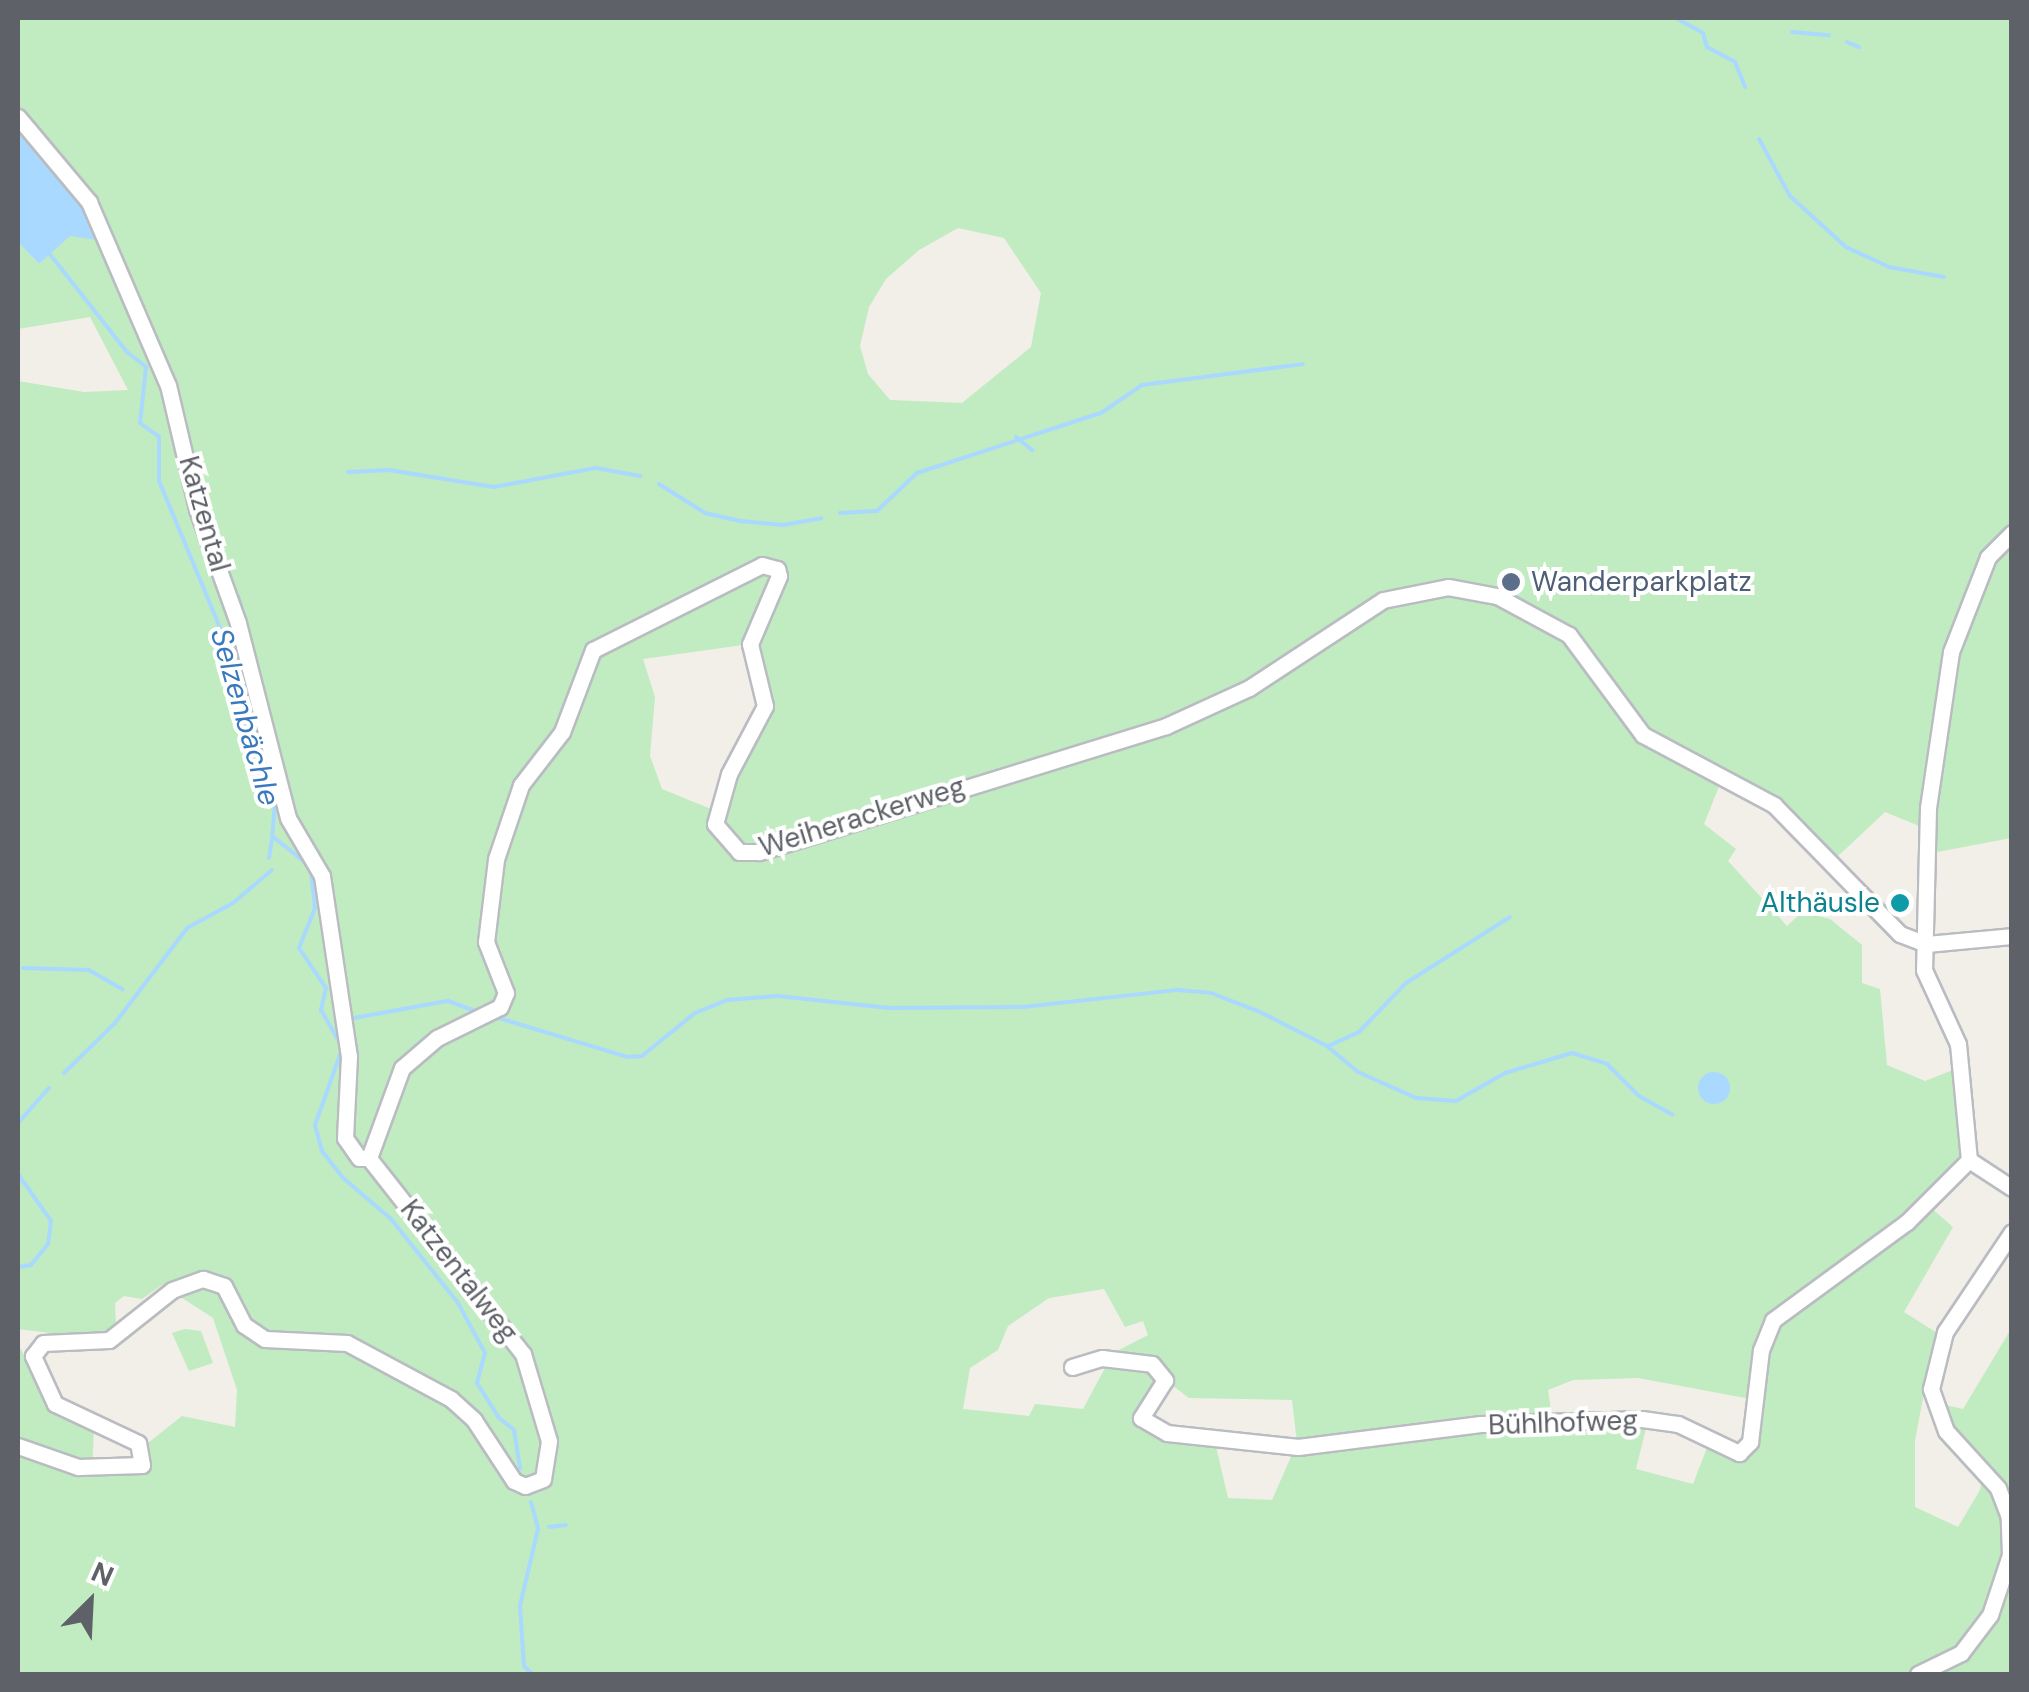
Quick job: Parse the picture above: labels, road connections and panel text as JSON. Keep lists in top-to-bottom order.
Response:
{
  "streets": {
    "street": [
      "Katzental",
      "Weiherackerweg",
      "Katzentalweg",
      "Bühlhofweg"
    ]
  },
  "crossings": [
    ["Katzental", "Weiherackerweg"],
    ["Katzental", "Katzentalweg"],
    ["Weiherackerweg", "Katzentalweg"]
  ],
  "water": ["Selzenbächle"],
  "places": ["Wanderparkplatz", "Althäusle"],
  "north": "top right"
}
